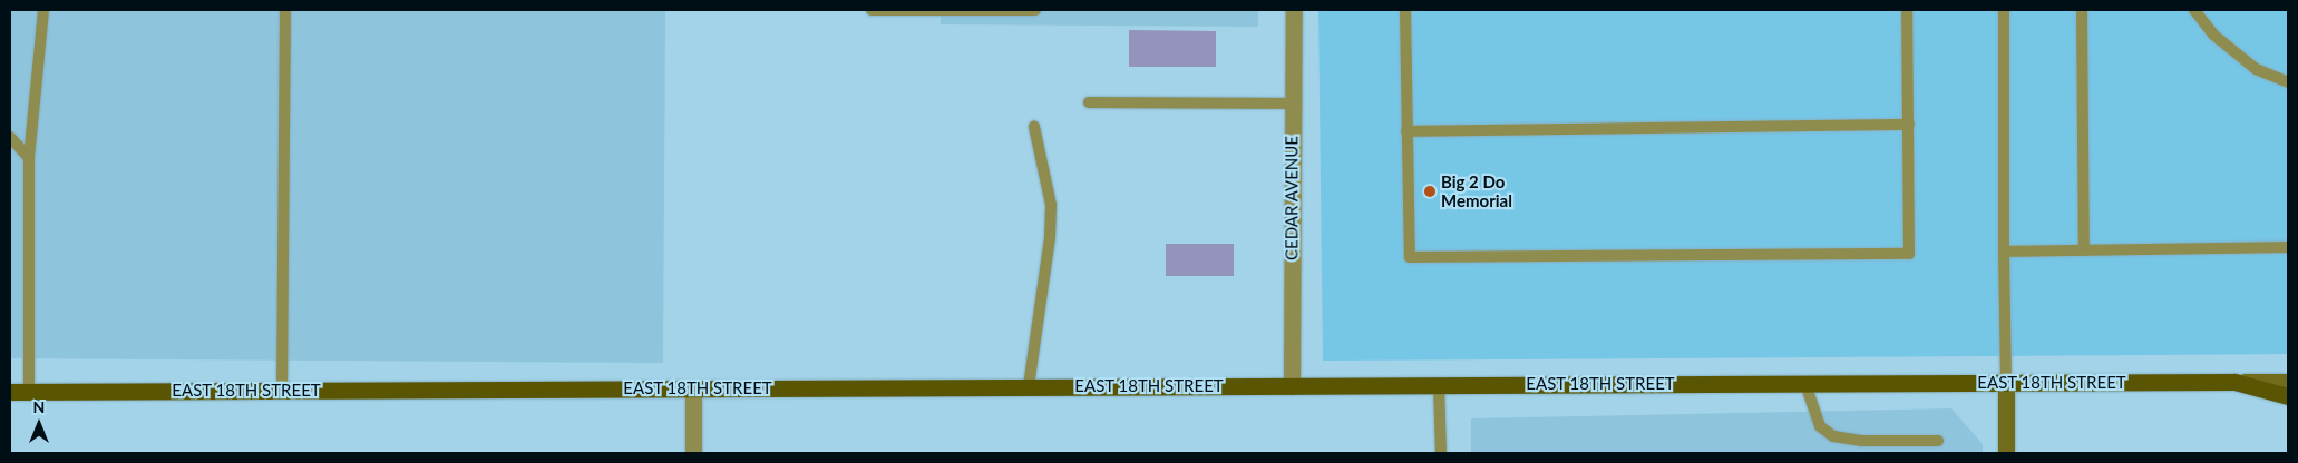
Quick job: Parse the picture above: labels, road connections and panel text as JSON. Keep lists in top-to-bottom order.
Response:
{
  "streets": {
    "main road": ["EAST 18TH STREET"],
    "street": ["CEDAR AVENUE"]
  },
  "crossings": [
    ["CEDAR AVENUE", "EAST 18TH STREET"]
  ],
  "places": ["Big 2 Do Memorial"],
  "north": "top"
}
